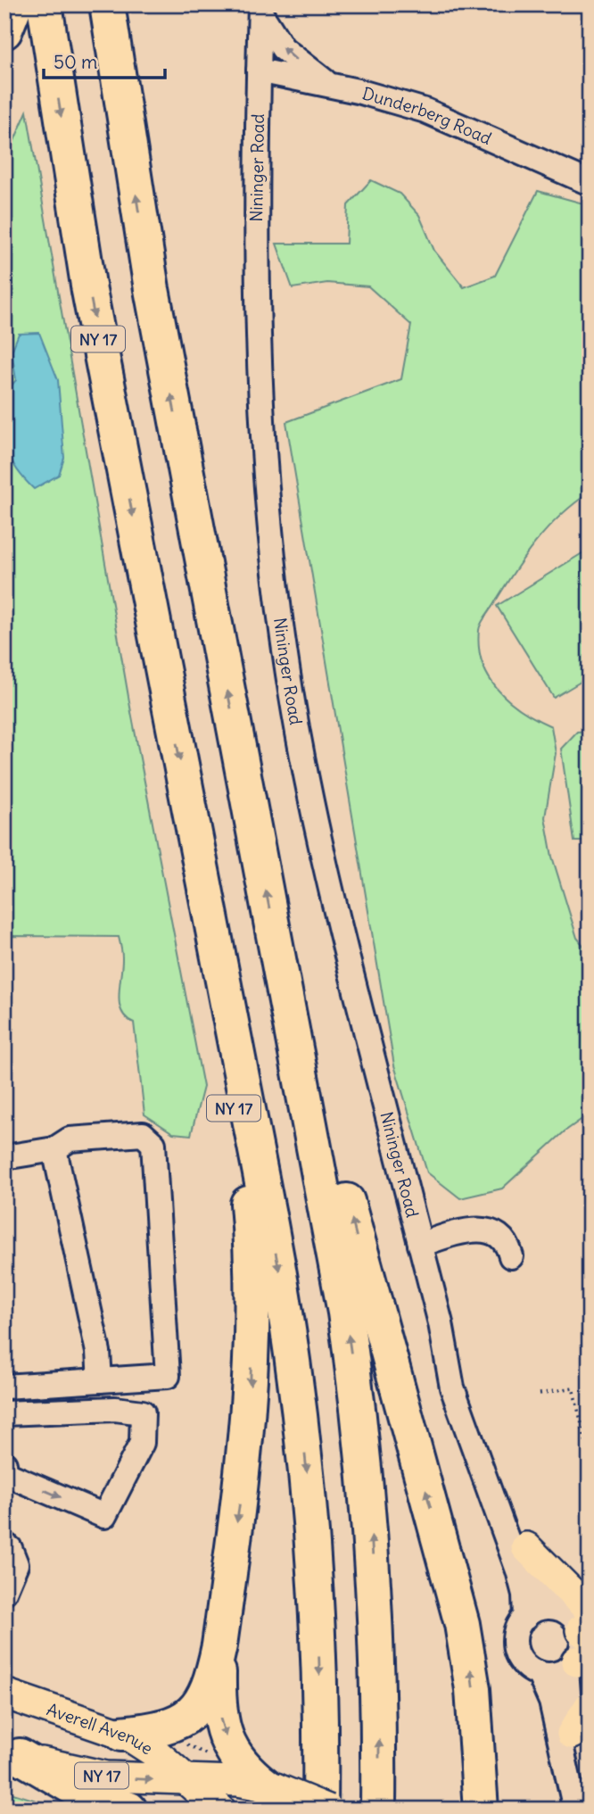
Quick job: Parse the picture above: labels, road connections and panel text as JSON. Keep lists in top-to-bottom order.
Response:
{
  "streets": {
    "highway": ["NY 17"],
    "main road": ["Averell Avenue"],
    "street": ["Dunderberg Road", "Nininger Road"]
  },
  "crossings": [
    ["Dunderberg Road", "Nininger Road"],
    ["NY 17", "Averell Avenue"]
  ],
  "scale_bar": "50 m"
}
